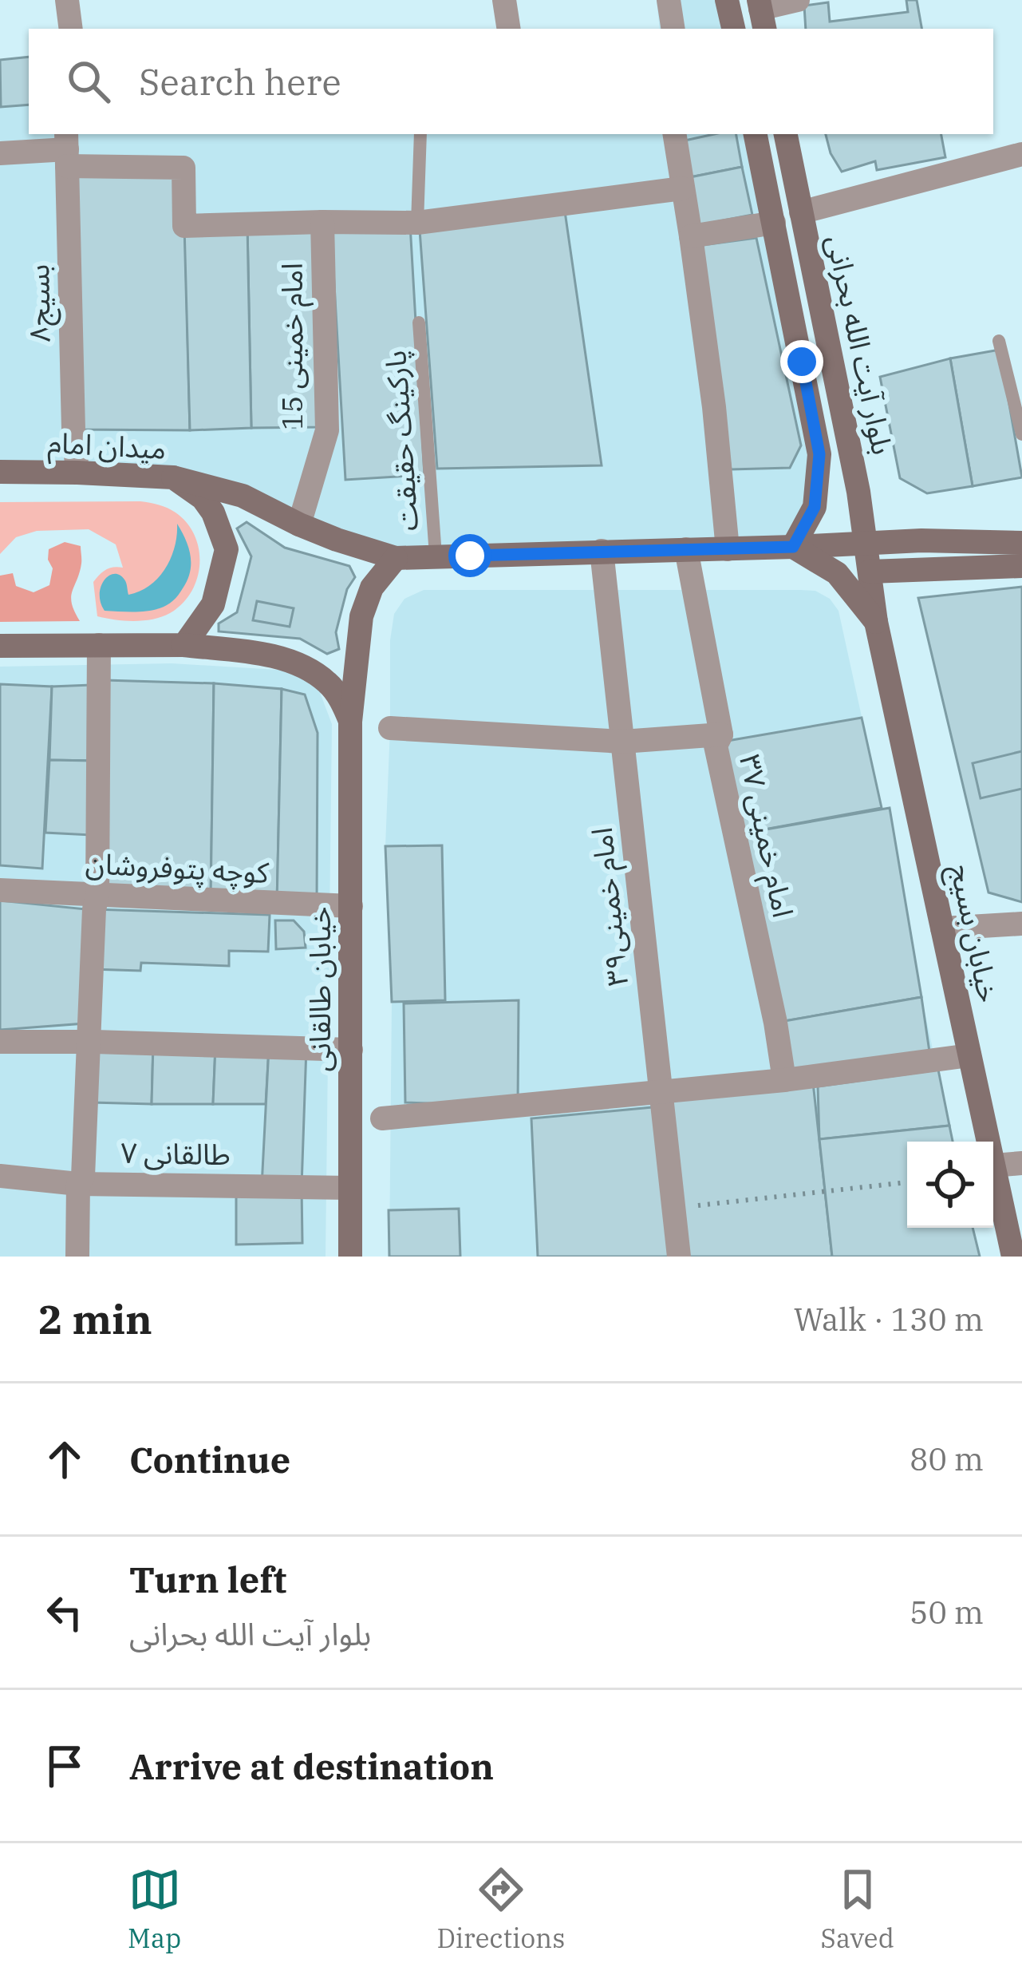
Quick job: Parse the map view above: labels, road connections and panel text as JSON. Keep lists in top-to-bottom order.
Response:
{
  "streets": {
    "main road": [
      "بلوار آیت الله بحرانی",
      "میدان امام",
      "خیابان بسیج",
      "خیابان طالقانی"
    ],
    "street": [
      "بسیج۸",
      "امام خمینی 15",
      "امام خمینی ۳۷",
      "کوچه پتوفروشان",
      "امام خمینی۳۹",
      "طالقانی ۷"
    ],
    "lane": ["پارکینگ حقیقت"]
  },
  "crossings": [
    ["بسیج۸", "میدان امام"],
    ["بلوار آیت الله بحرانی", "خیابان بسیج"],
    ["کوچه پتوفروشان", "خیابان طالقانی"],
    ["خیابان طالقانی", "طالقانی ۷"]
  ],
  "page": {
    "search": "Search here",
    "heading": ["2 min", "Walk · 130 m"],
    "list": [
      ["Continue", "80 m"],
      ["Turn left", "بلوار آیت الله بحرانی", "50 m"],
      "Arrive at destination"
    ],
    "nav": ["Map", "Directions", "Saved"]
  }
}
